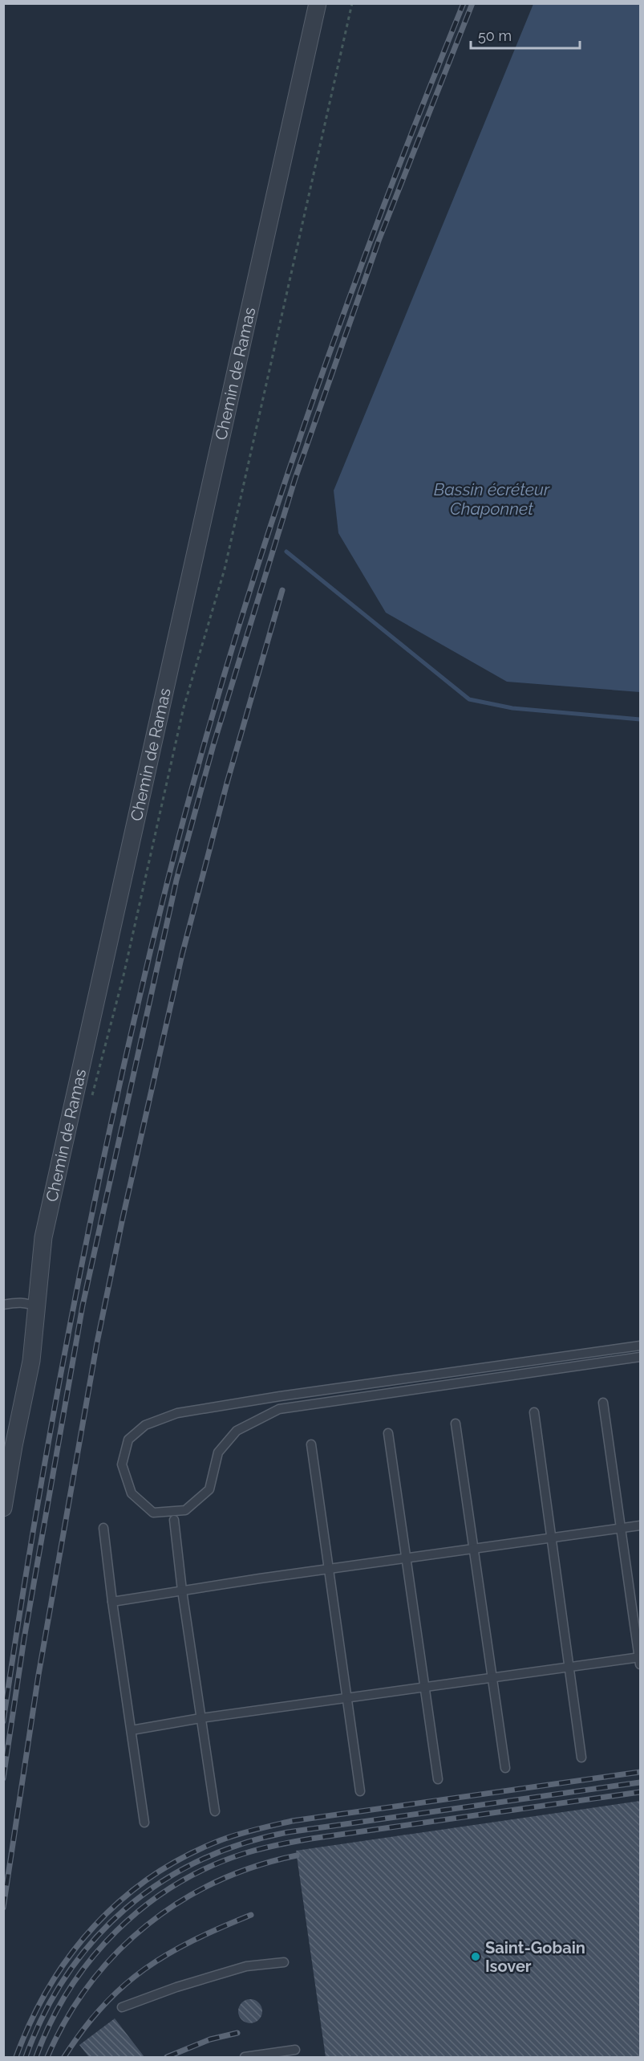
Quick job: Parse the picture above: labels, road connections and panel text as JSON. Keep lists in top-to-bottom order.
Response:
{
  "streets": {
    "street": ["Chemin de Ramas"]
  },
  "water": ["Bassin écréteur Chaponnet"],
  "places": ["Saint-Gobain Isover"],
  "scale_bar": "50 m"
}
